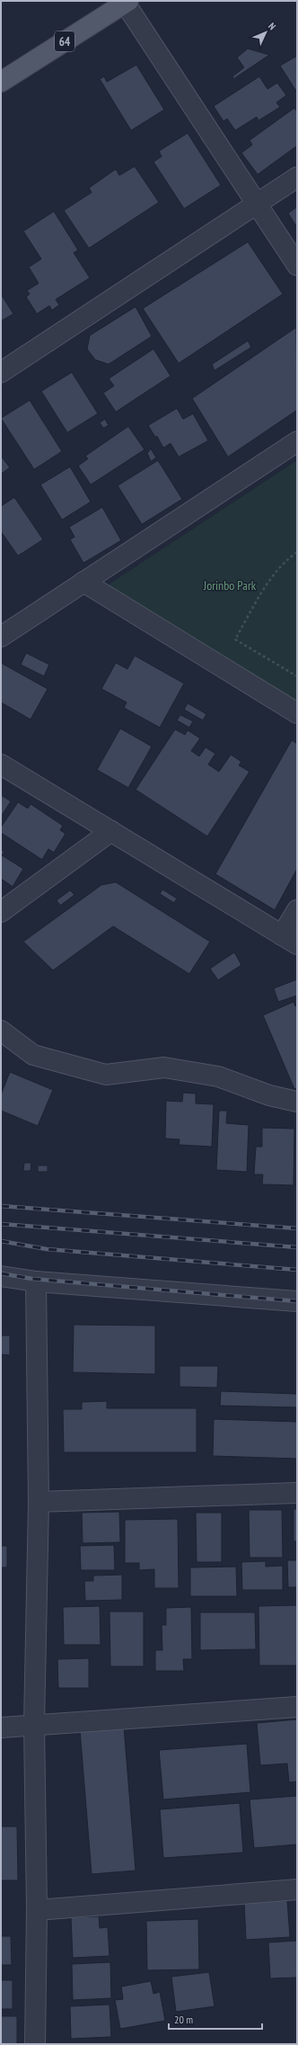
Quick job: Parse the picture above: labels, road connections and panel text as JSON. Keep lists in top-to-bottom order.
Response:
{
  "streets": {
    "main road": ["64"]
  },
  "parks": ["Jorinbo Park"],
  "scale_bar": "20 m",
  "north": "top right"
}
